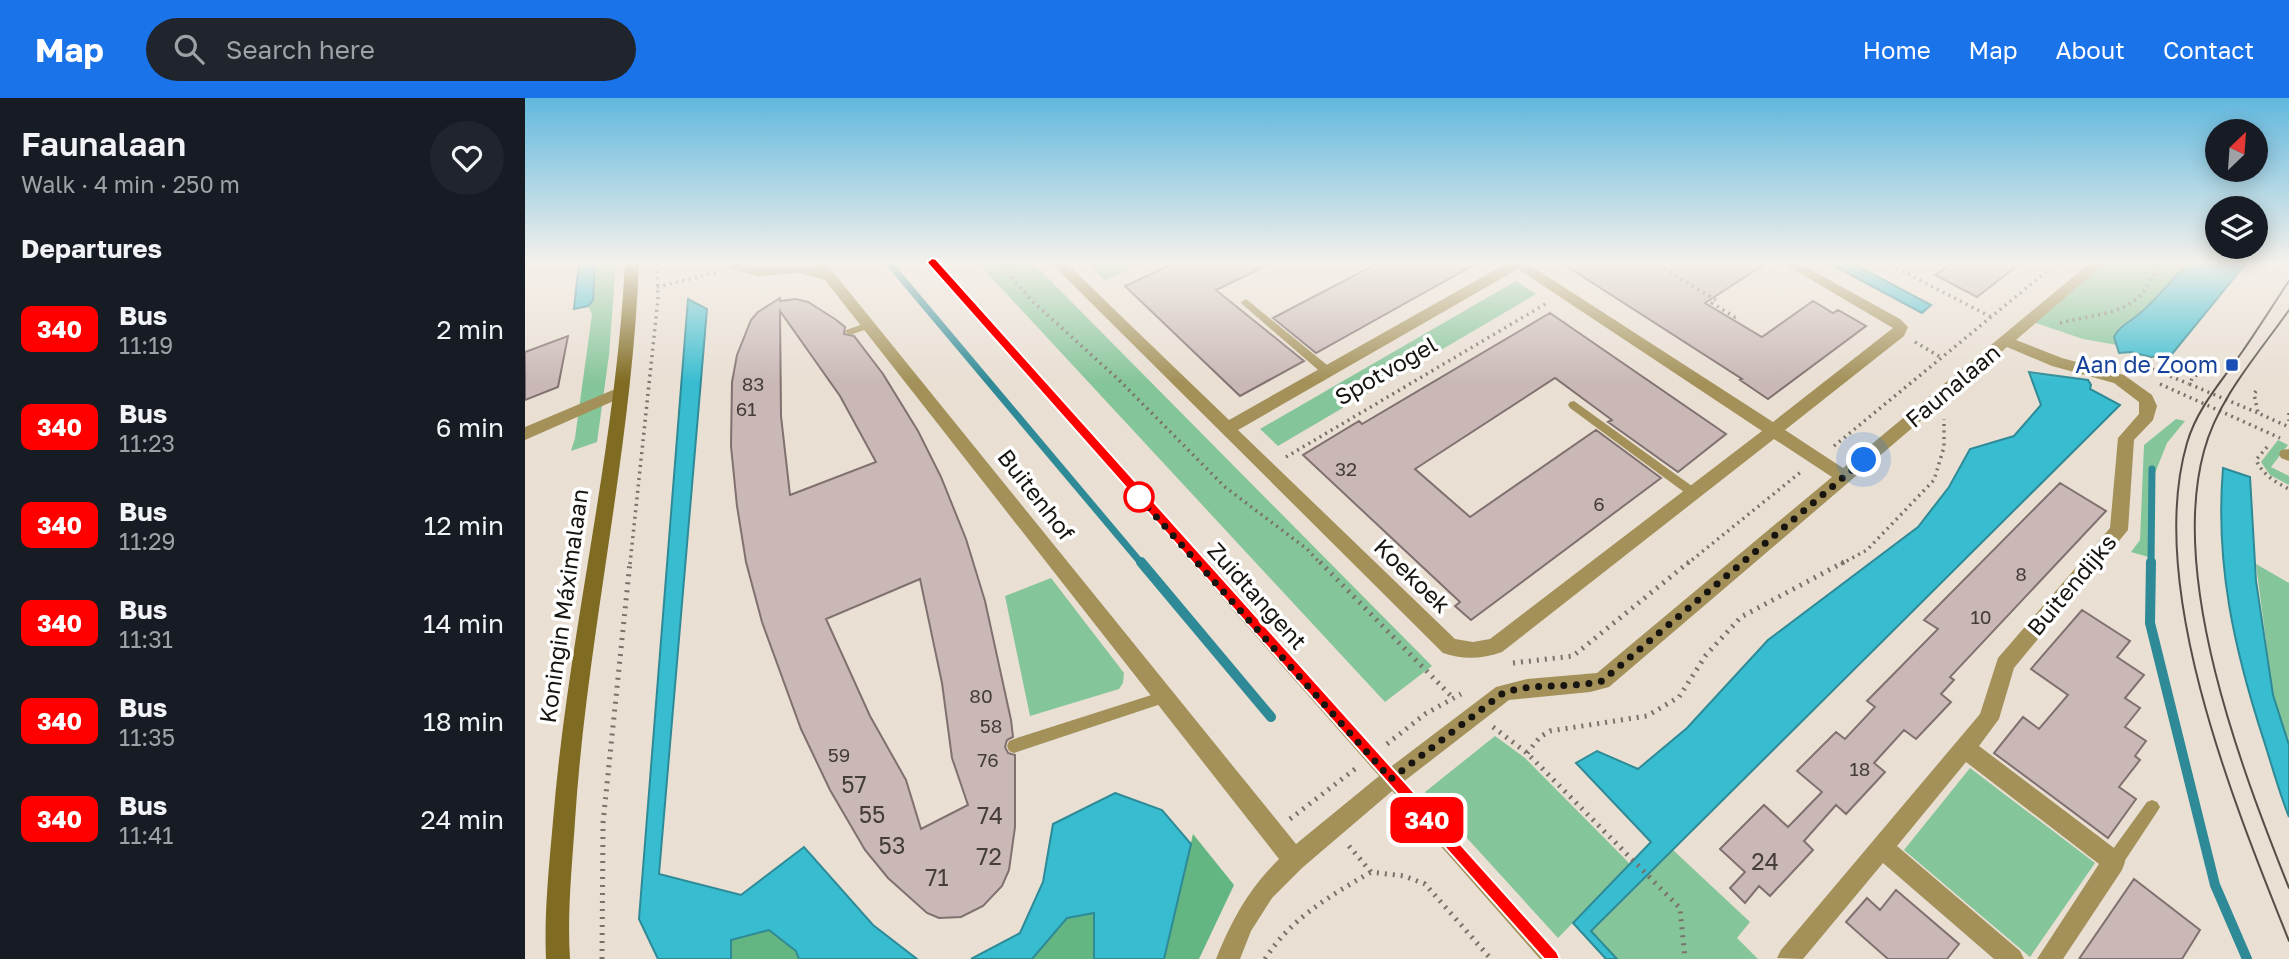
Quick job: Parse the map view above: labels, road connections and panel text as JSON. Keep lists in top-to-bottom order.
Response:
{
  "streets": {
    "main road": ["Koningin Máximalaan"],
    "street": [
      "Spotvogel",
      "Faunalaan",
      "Buitenhof",
      "Koekoek",
      "Buitendijks"
    ],
    "lane": ["Zuidtangent"]
  },
  "crossings": [
    ["Spotvogel", "Koekoek"],
    ["Faunalaan", "Buitenhof"],
    ["Faunalaan", "Buitendijks"],
    ["Faunalaan", "Zuidtangent"]
  ],
  "places": {
    "transit": ["Aan de Zoom"]
  },
  "lines": ["bus line 340"],
  "house_numbers": [
    "83",
    "61",
    "32",
    "6",
    "8",
    "10",
    "80",
    "58",
    "59",
    "76",
    "18",
    "57",
    "55",
    "74",
    "53",
    "72",
    "24",
    "71"
  ],
  "north": "top right",
  "page": {
    "header": "Map",
    "search": "Search here",
    "nav": [
      "Home",
      "Map",
      "About",
      "Contact"
    ],
    "heading": [
      ["Faunalaan", "Walk · 4 min · 250 m"],
      "Departures"
    ],
    "on_map": "340",
    "list": [
      {
        "mark": "340",
        "name": "Bus",
        "note": "11:19",
        "value": "2 min"
      },
      {
        "mark": "340",
        "name": "Bus",
        "note": "11:23",
        "value": "6 min"
      },
      {
        "mark": "340",
        "name": "Bus",
        "note": "11:29",
        "value": "12 min"
      },
      {
        "mark": "340",
        "name": "Bus",
        "note": "11:31",
        "value": "14 min"
      },
      {
        "mark": "340",
        "name": "Bus",
        "note": "11:35",
        "value": "18 min"
      },
      {
        "mark": "340",
        "name": "Bus",
        "note": "11:41",
        "value": "24 min"
      }
    ]
  }
}
